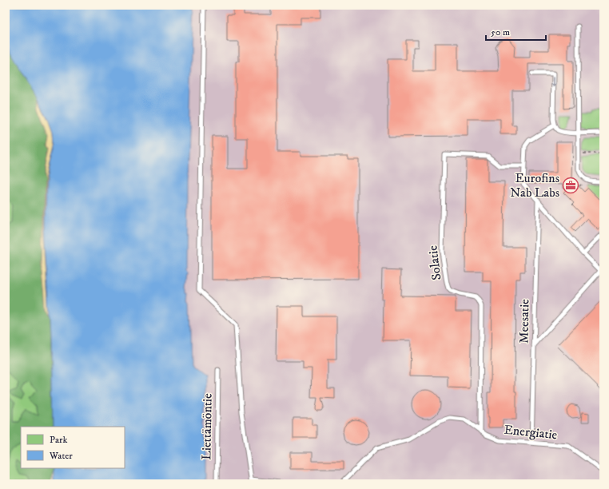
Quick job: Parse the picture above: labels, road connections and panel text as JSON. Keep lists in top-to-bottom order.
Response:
{
  "streets": {
    "lane": [
      "Solatie",
      "Meesatie",
      "Liettämöntie",
      "Energiatie"
    ]
  },
  "crossings": [
    ["Solatie", "Energiatie"],
    ["Meesatie", "Energiatie"]
  ],
  "places": {
    "office": ["Eurofins Nab Labs"]
  },
  "legend": ["Park", "Water"],
  "scale_bar": "50 m"
}
